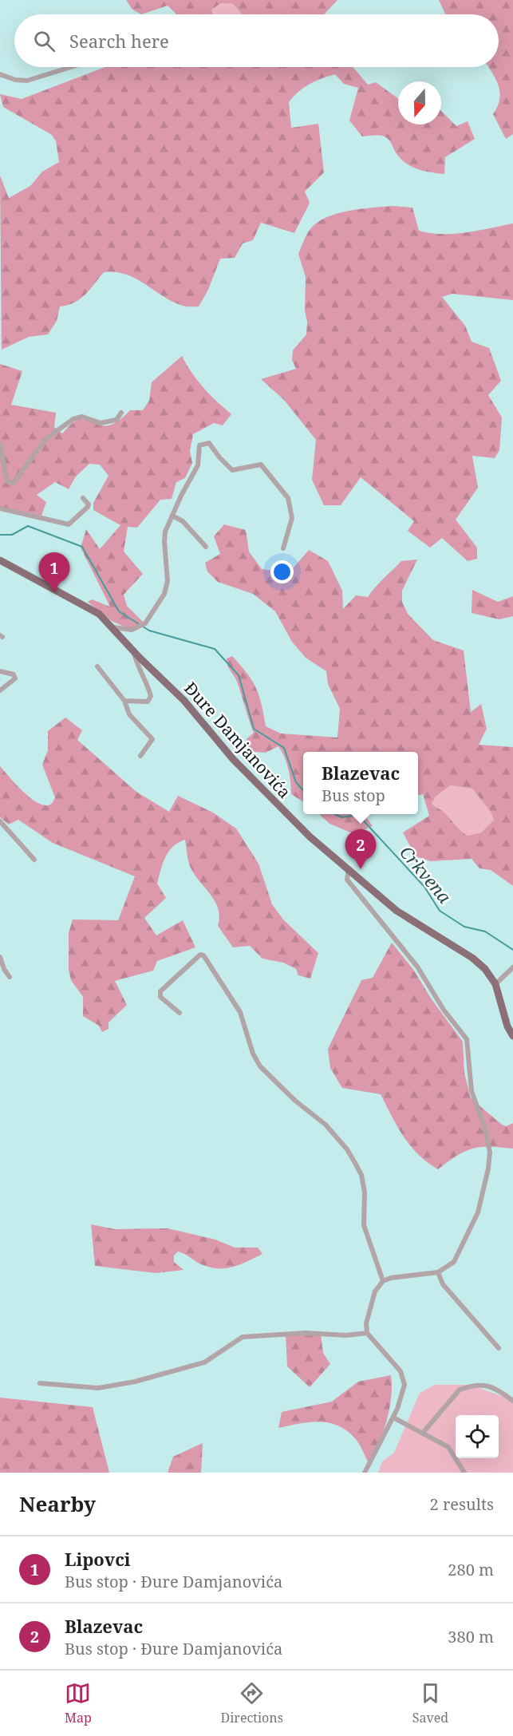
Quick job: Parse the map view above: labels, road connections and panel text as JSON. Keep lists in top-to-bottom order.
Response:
{
  "streets": {
    "main road": ["Đure Damjanovića"]
  },
  "water": ["Crkvena"],
  "north": "bottom",
  "page": {
    "search": "Search here",
    "pins": ["1", "2"],
    "popup": ["Blazevac", "Bus stop"],
    "heading": ["Nearby", "2 results"],
    "list": [
      {
        "mark": "1",
        "name": "Lipovci",
        "note": "Bus stop · Đure Damjanovića",
        "value": "280 m"
      },
      {
        "mark": "2",
        "name": "Blazevac",
        "note": "Bus stop · Đure Damjanovića",
        "value": "380 m"
      }
    ],
    "nav": ["Map", "Directions", "Saved"]
  }
}
